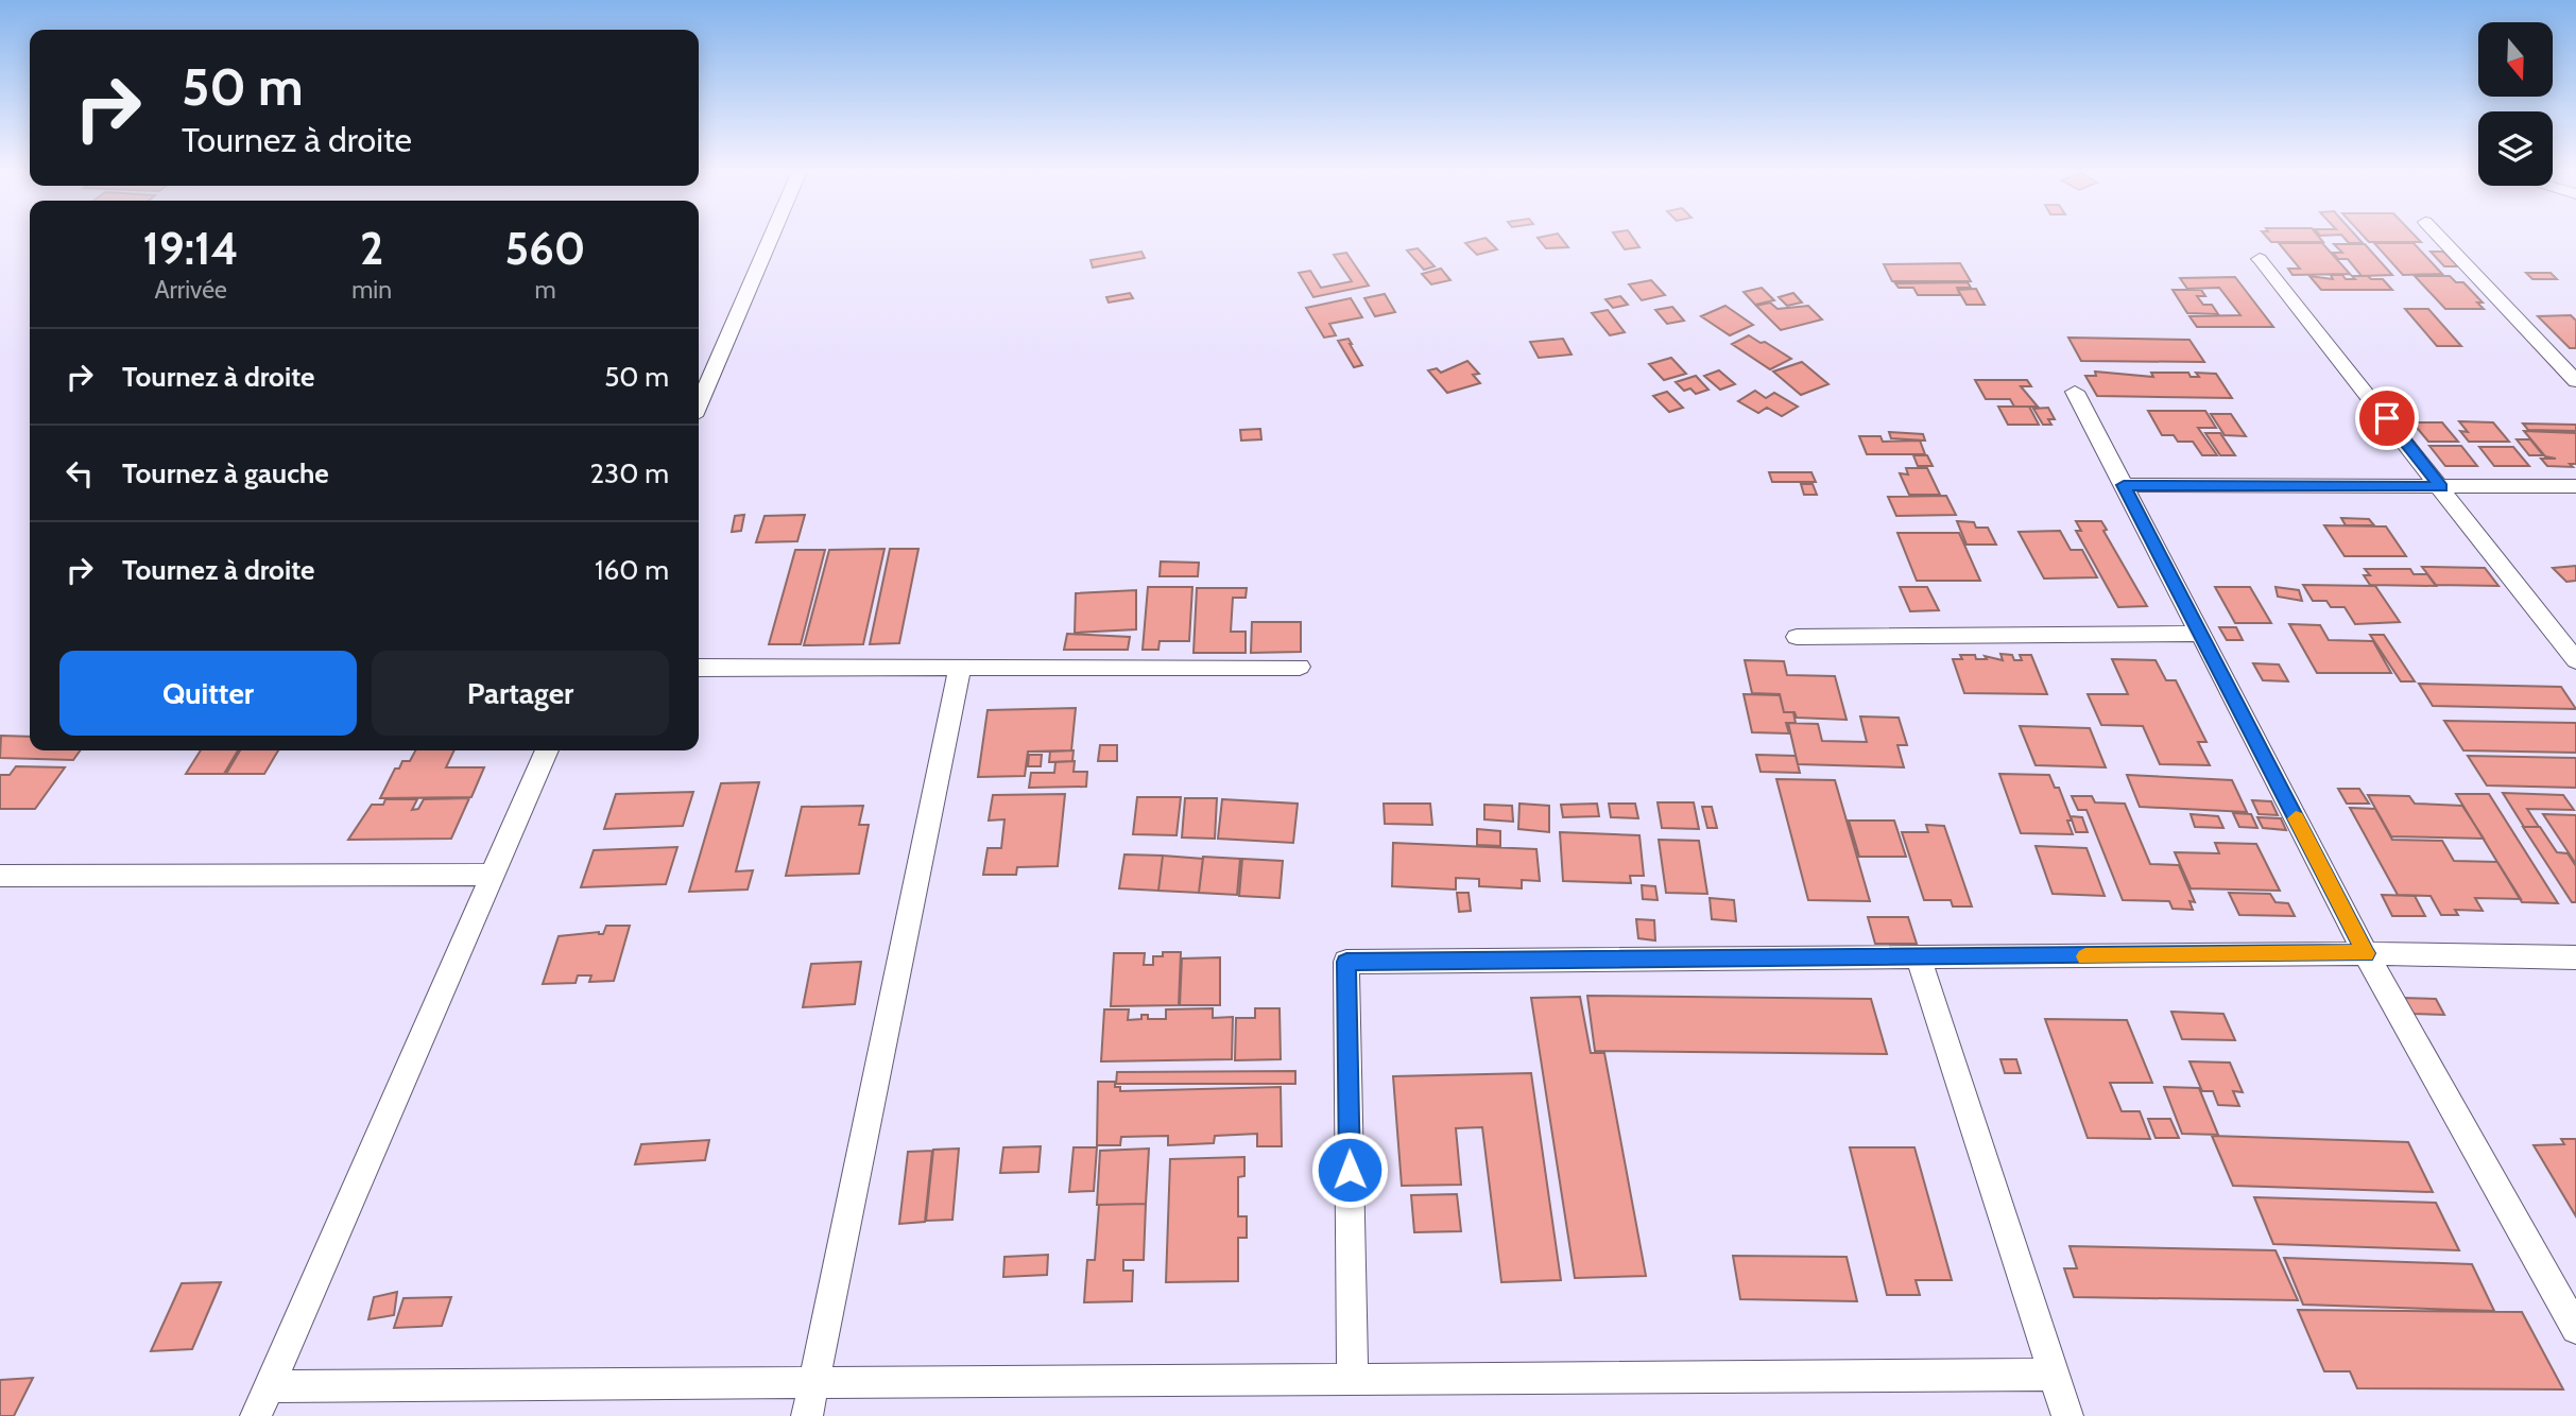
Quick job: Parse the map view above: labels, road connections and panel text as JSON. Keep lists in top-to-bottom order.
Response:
{
  "north": "bottom",
  "page": {
    "turn": ["50 m", "Tournez à droite"],
    "eta": [
      "19:14",
      "Arrivée",
      "2",
      "min",
      "560",
      "m"
    ],
    "list": [
      {
        "name": "Tournez à droite",
        "value": "50 m"
      },
      {
        "name": "Tournez à gauche",
        "value": "230 m"
      },
      {
        "name": "Tournez à droite",
        "value": "160 m"
      }
    ],
    "buttons": ["Quitter", "Partager"]
  }
}
